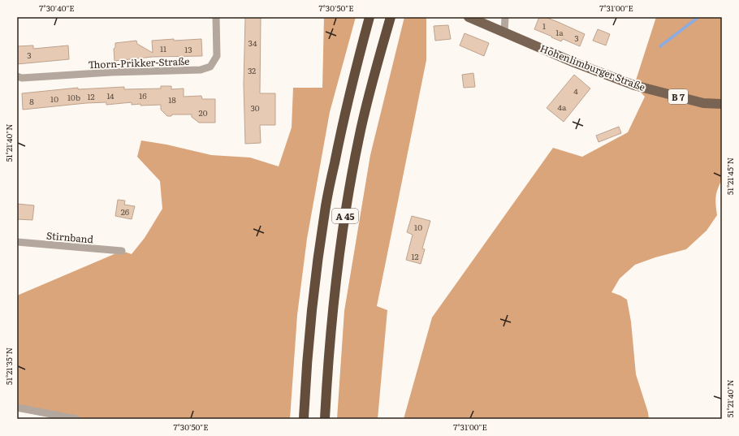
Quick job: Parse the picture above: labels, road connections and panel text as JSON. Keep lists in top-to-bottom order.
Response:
{
  "streets": {
    "highway": ["A 45"],
    "main road": ["Hohenlimburger Straße", "B 7"],
    "street": ["Thorn-Prikker-Straße", "Stirnband"]
  },
  "crossings": [
    ["Hohenlimburger Straße", "B 7"]
  ],
  "house_numbers": [
    "1",
    "1a",
    "3",
    "34",
    "11",
    "13",
    "3",
    "32",
    "4",
    "14",
    "16",
    "12",
    "10b",
    "10",
    "18",
    "8",
    "4a",
    "30",
    "20",
    "26",
    "10",
    "12"
  ],
  "coordinates": [
    "7°30'40\"E",
    "7°30'50\"E",
    "7°31'00\"E",
    "51°21'40\"N",
    "51°21'45\"N",
    "51°21'35\"N"
  ]
}
